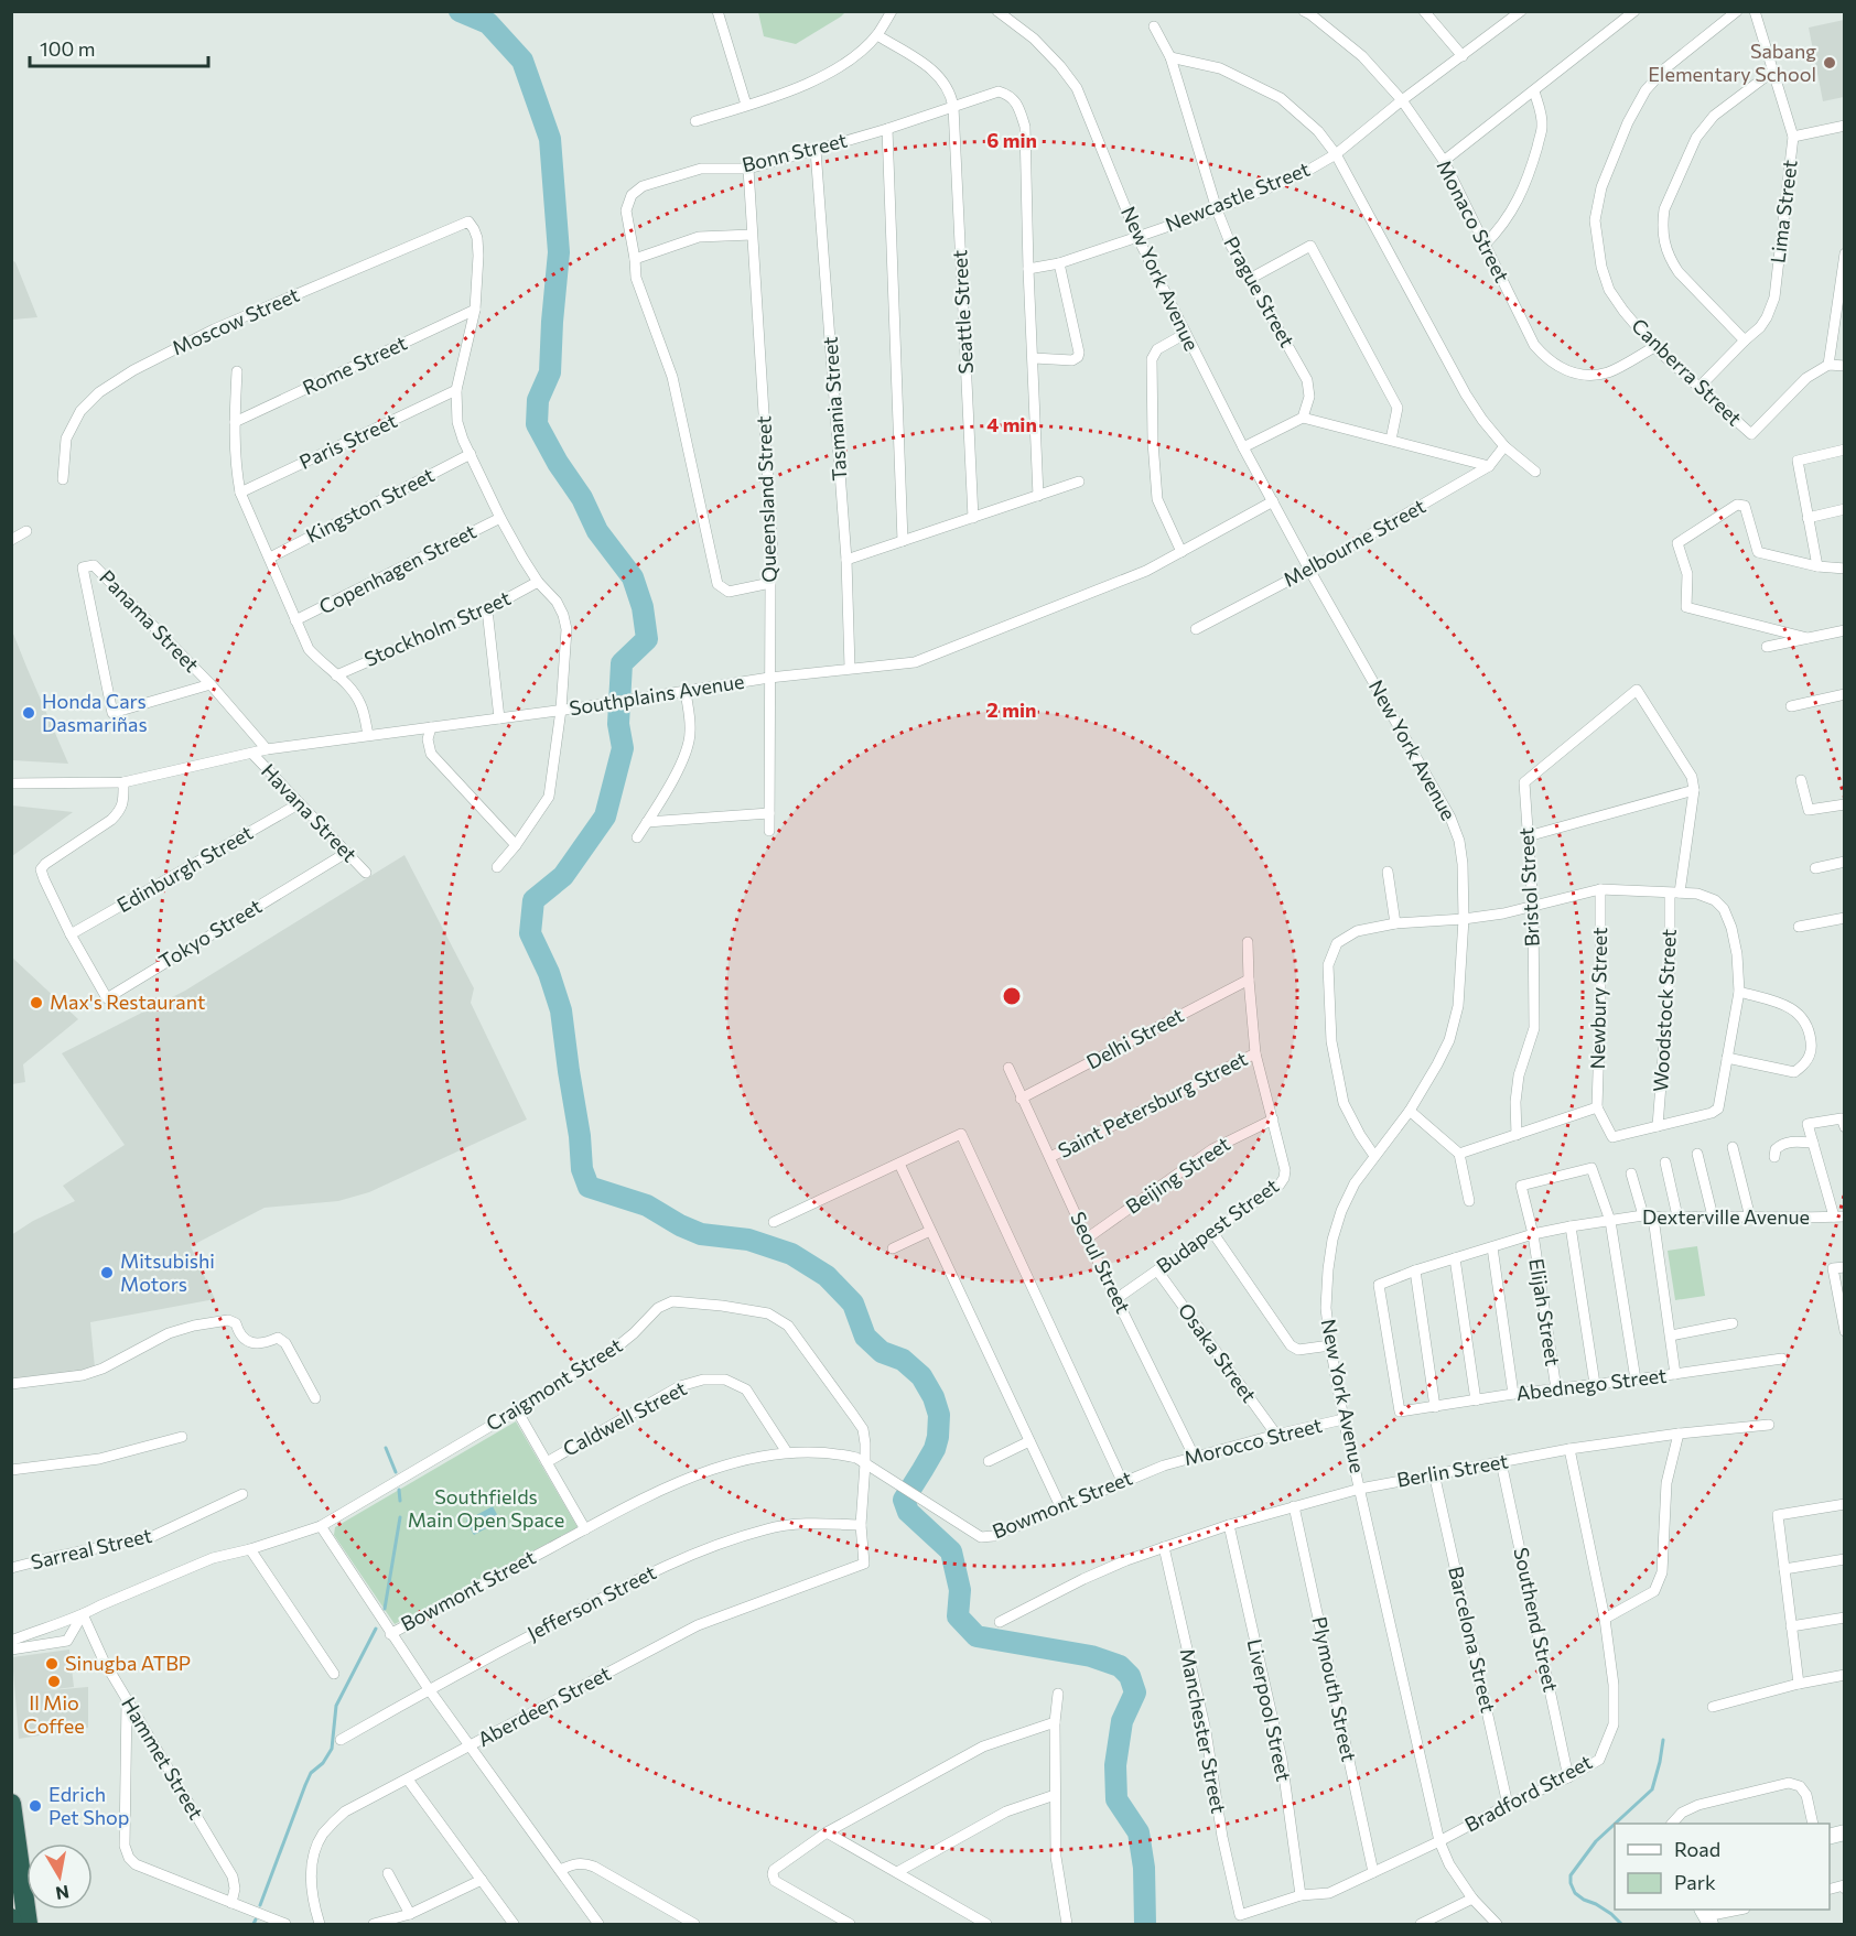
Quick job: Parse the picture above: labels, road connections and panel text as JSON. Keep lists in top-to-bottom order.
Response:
{
  "streets": {
    "street": [
      "Bonn Street",
      "Newcastle Street",
      "Lima Street",
      "Monaco Street",
      "New York Avenue",
      "Prague Street",
      "Seattle Street",
      "Moscow Street",
      "Rome Street",
      "Canberra Street",
      "Tasmania Street",
      "Paris Street",
      "Queensland Street",
      "Kingston Street",
      "Melbourne Street",
      "Copenhagen Street",
      "Panama Street",
      "Stockholm Street",
      "Southplains Avenue",
      "Havana Street",
      "Edinburgh Street",
      "Bristol Street",
      "Tokyo Street",
      "Newbury Street",
      "Woodstock Street",
      "Delhi Street",
      "Saint Petersburg Street",
      "Beijing Street",
      "Dexterville Avenue",
      "Budapest Street",
      "Seoul Street",
      "Elijah Street",
      "Osaka Street",
      "Craigmont Street",
      "Abednego Street",
      "Caldwell Street",
      "Morocco Street",
      "Berlin Street",
      "Bowmont Street",
      "Sarreal Street",
      "Jefferson Street",
      "Southend Street",
      "Barcelona Street",
      "Plymouth Street",
      "Aberdeen Street",
      "Liverpool Street",
      "Manchester Street",
      "Hammet Street",
      "Bradford Street"
    ]
  },
  "crossings": [
    ["Bonn Street", "Newcastle Street"],
    ["Bonn Street", "Seattle Street"],
    ["Bonn Street", "Tasmania Street"],
    ["Bonn Street", "Queensland Street"],
    ["Newcastle Street", "Monaco Street"],
    ["Newcastle Street", "New York Avenue"],
    ["Newcastle Street", "Prague Street"],
    ["Lima Street", "Canberra Street"],
    ["Monaco Street", "Canberra Street"],
    ["New York Avenue", "Melbourne Street"],
    ["New York Avenue", "Southplains Avenue"],
    ["New York Avenue", "Morocco Street"],
    ["New York Avenue", "Berlin Street"],
    ["New York Avenue", "Bradford Street"],
    ["Moscow Street", "Rome Street"],
    ["Tasmania Street", "Southplains Avenue"],
    ["Queensland Street", "Southplains Avenue"],
    ["Southplains Avenue", "Havana Street"],
    ["Southplains Avenue", "Tokyo Street"],
    ["Havana Street", "Edinburgh Street"],
    ["Havana Street", "Tokyo Street"],
    ["Edinburgh Street", "Tokyo Street"],
    ["Bristol Street", "Woodstock Street"],
    ["Delhi Street", "Budapest Street"],
    ["Delhi Street", "Seoul Street"],
    ["Saint Petersburg Street", "Budapest Street"],
    ["Saint Petersburg Street", "Seoul Street"],
    ["Beijing Street", "Budapest Street"],
    ["Beijing Street", "Seoul Street"],
    ["Dexterville Avenue", "Elijah Street"],
    ["Dexterville Avenue", "Abednego Street"],
    ["Budapest Street", "Seoul Street"],
    ["Budapest Street", "Osaka Street"],
    ["Seoul Street", "Morocco Street"],
    ["Elijah Street", "Abednego Street"],
    ["Osaka Street", "Morocco Street"],
    ["Craigmont Street", "Bowmont Street"],
    ["Craigmont Street", "Jefferson Street"],
    ["Craigmont Street", "Aberdeen Street"],
    ["Craigmont Street", "Hammet Street"],
    ["Caldwell Street", "Bowmont Street"],
    ["Morocco Street", "Bowmont Street"],
    ["Berlin Street", "Southend Street"],
    ["Berlin Street", "Barcelona Street"],
    ["Berlin Street", "Plymouth Street"],
    ["Berlin Street", "Liverpool Street"],
    ["Berlin Street", "Manchester Street"],
    ["Berlin Street", "Bradford Street"],
    ["Southend Street", "Bradford Street"],
    ["Barcelona Street", "Bradford Street"],
    ["Plymouth Street", "Bradford Street"],
    ["Liverpool Street", "Bradford Street"],
    ["Manchester Street", "Bradford Street"]
  ],
  "parks": ["Southfields Main Open Space"],
  "places": [
    "Sabang Elementary School",
    "Honda Cars Dasmariñas",
    "Max's Restaurant",
    "Mitsubishi Motors",
    "Sinugba ATBP",
    "Il Mio Coffee",
    "Edrich Pet Shop"
  ],
  "legend": ["Road", "Park"],
  "scale_bar": "100 m",
  "north": "bottom",
  "rings": ["6 min", "4 min", "2 min"]
}
